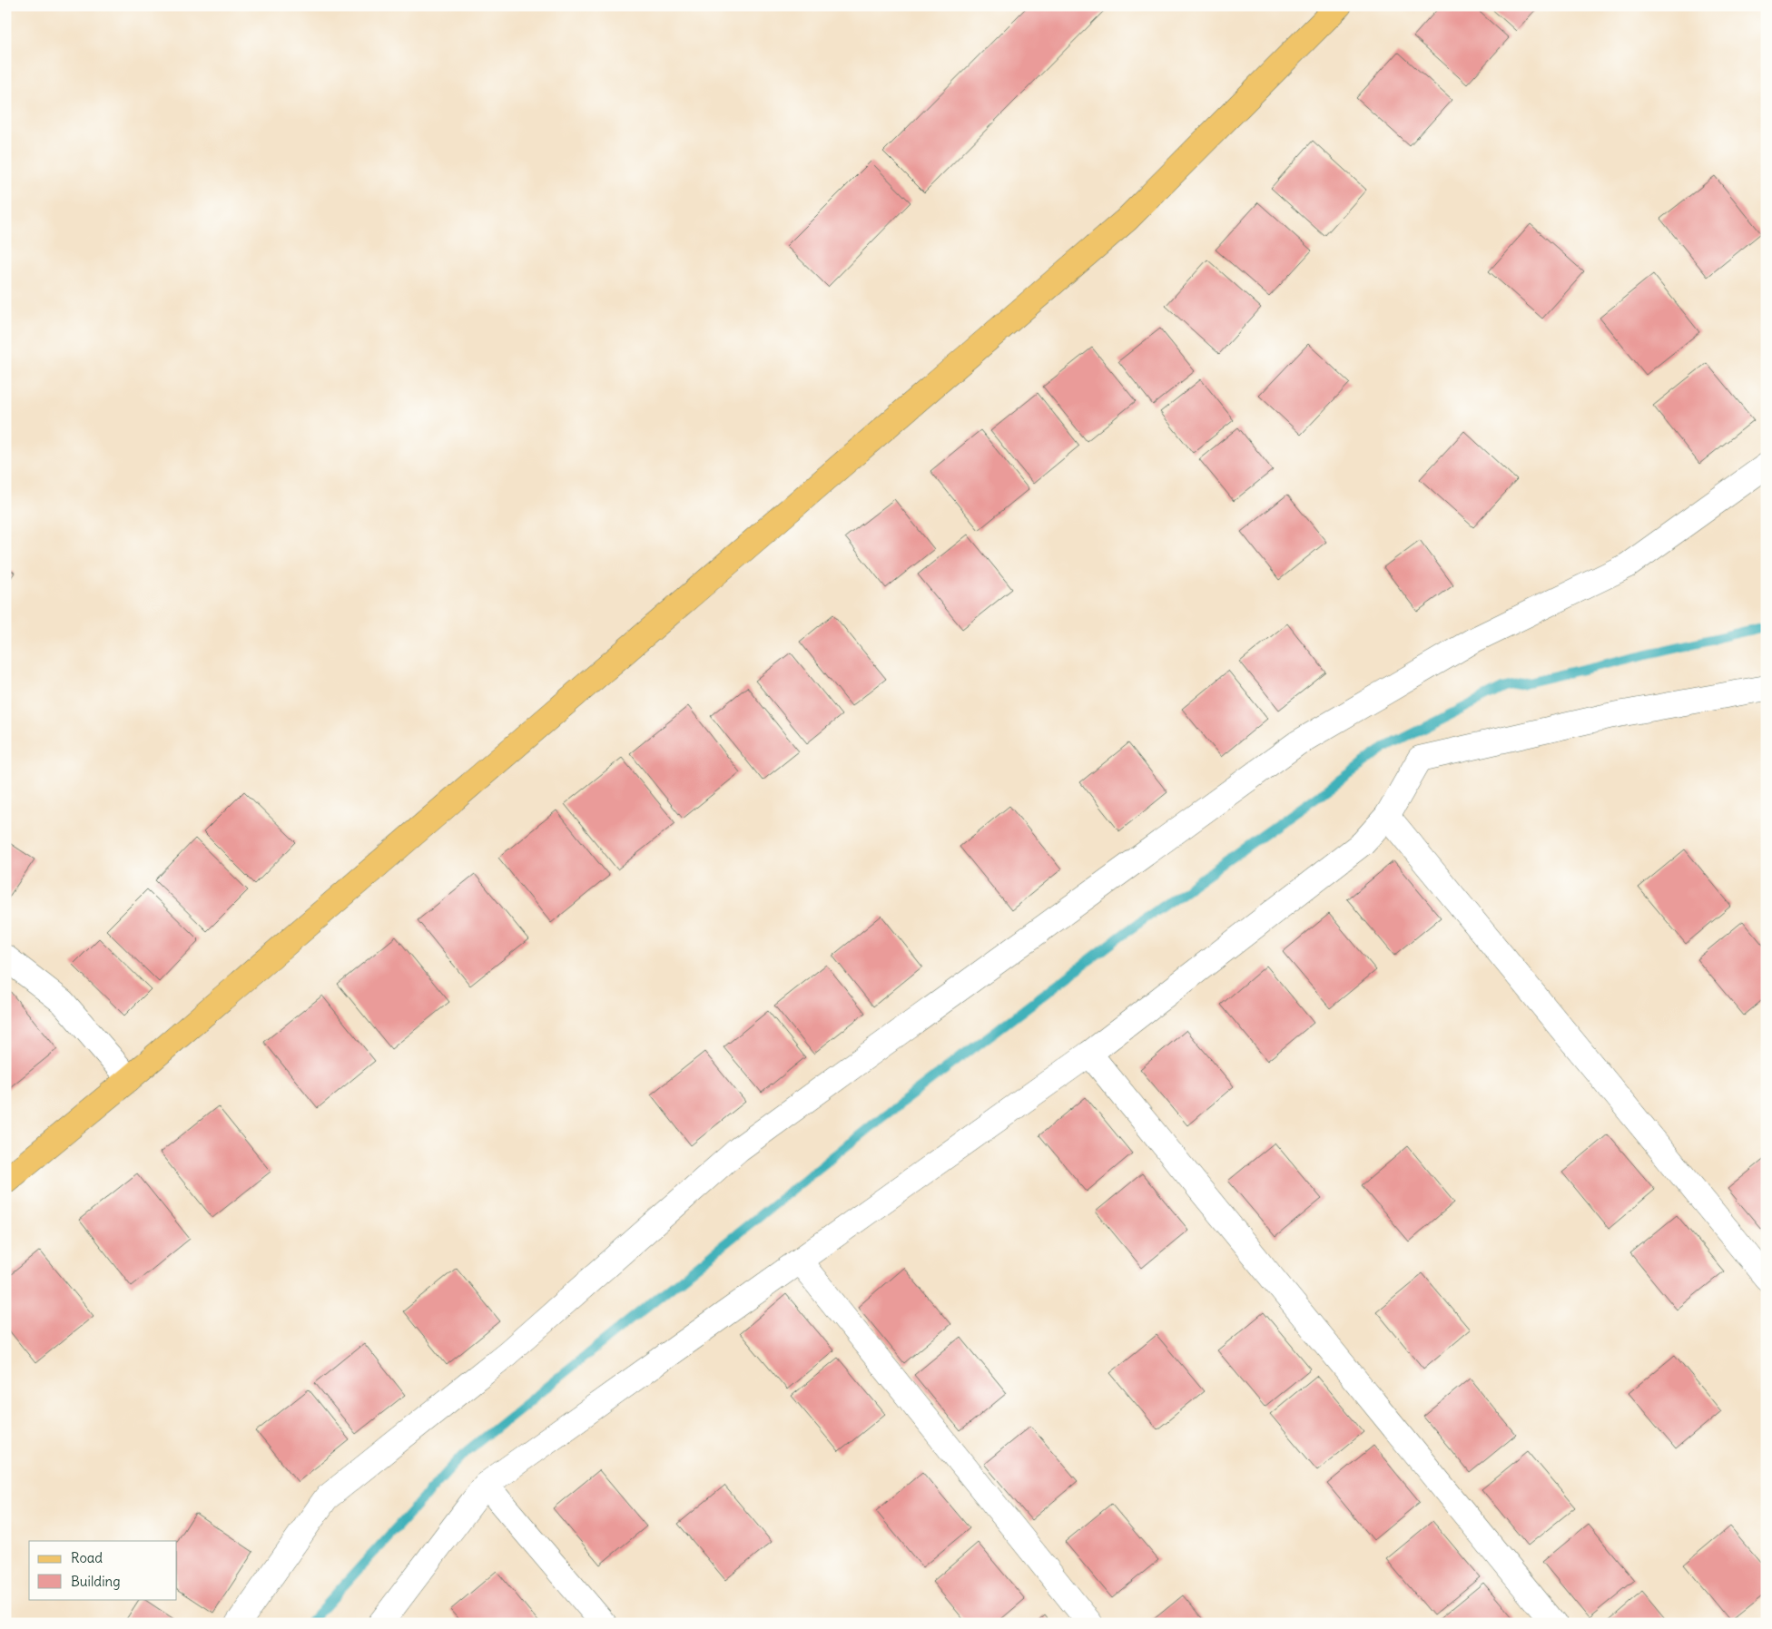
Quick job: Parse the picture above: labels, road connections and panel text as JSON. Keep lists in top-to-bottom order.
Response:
{
  "legend": ["Road", "Building"]
}
